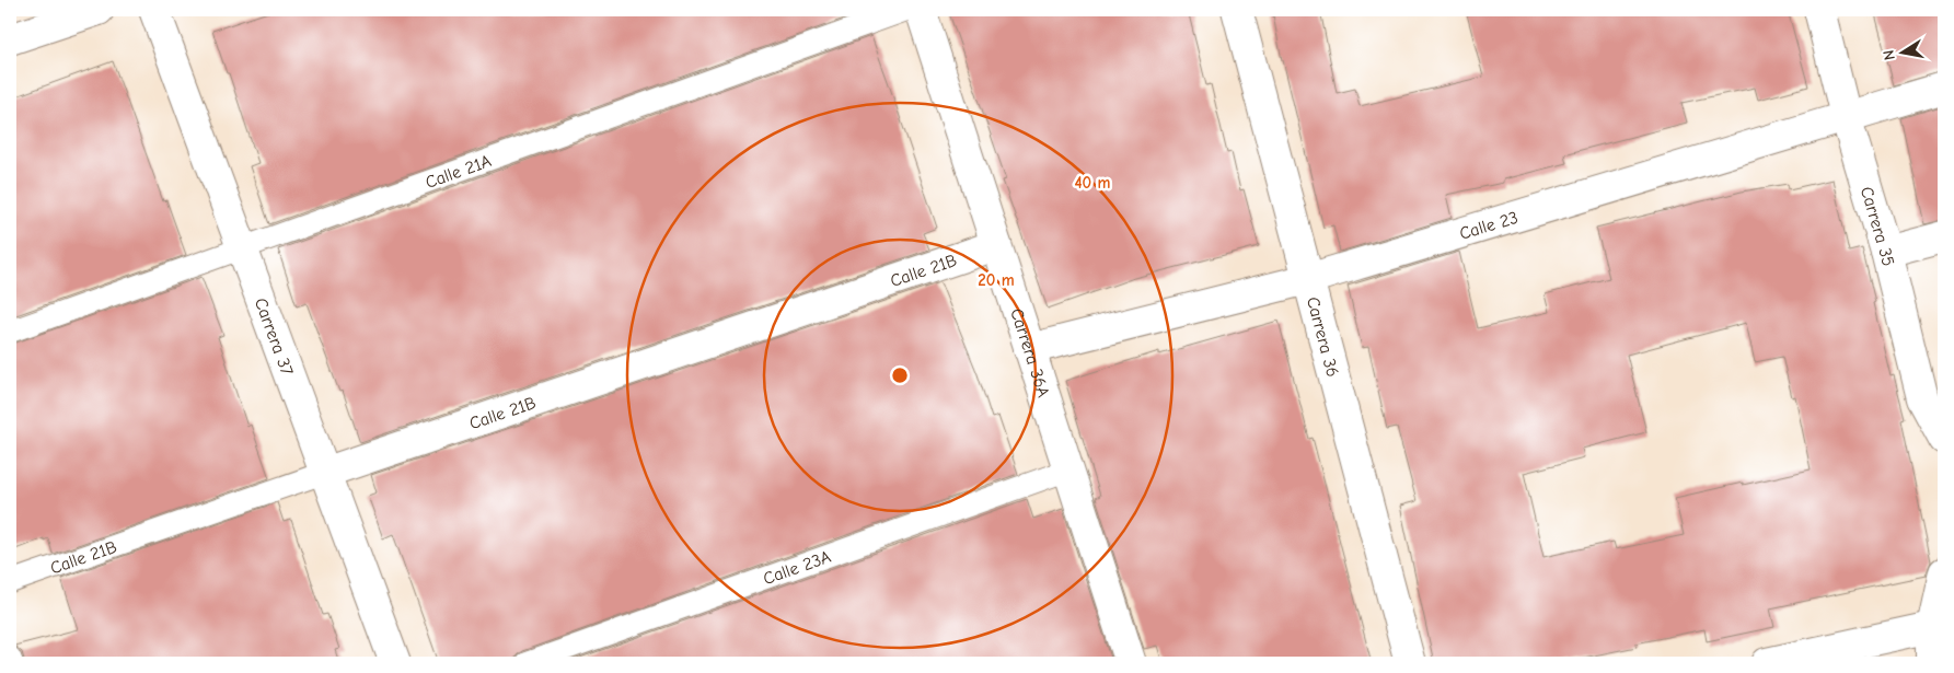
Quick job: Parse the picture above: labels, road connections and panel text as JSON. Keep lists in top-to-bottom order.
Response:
{
  "streets": {
    "street": [
      "Calle 23",
      "Carrera 35",
      "Calle 21B",
      "Carrera 36",
      "Carrera 37",
      "Carrera 36A"
    ],
    "lane": ["Calle 21A", "Calle 23A"]
  },
  "crossings": [
    ["Calle 21A", "Carrera 37"],
    ["Calle 23", "Carrera 35"],
    ["Calle 23", "Carrera 36"],
    ["Calle 23", "Carrera 36A"],
    ["Calle 21B", "Carrera 37"],
    ["Calle 21B", "Carrera 36A"],
    ["Carrera 36A", "Calle 23A"]
  ],
  "north": "left",
  "rings": ["40 m", "20 m"]
}
